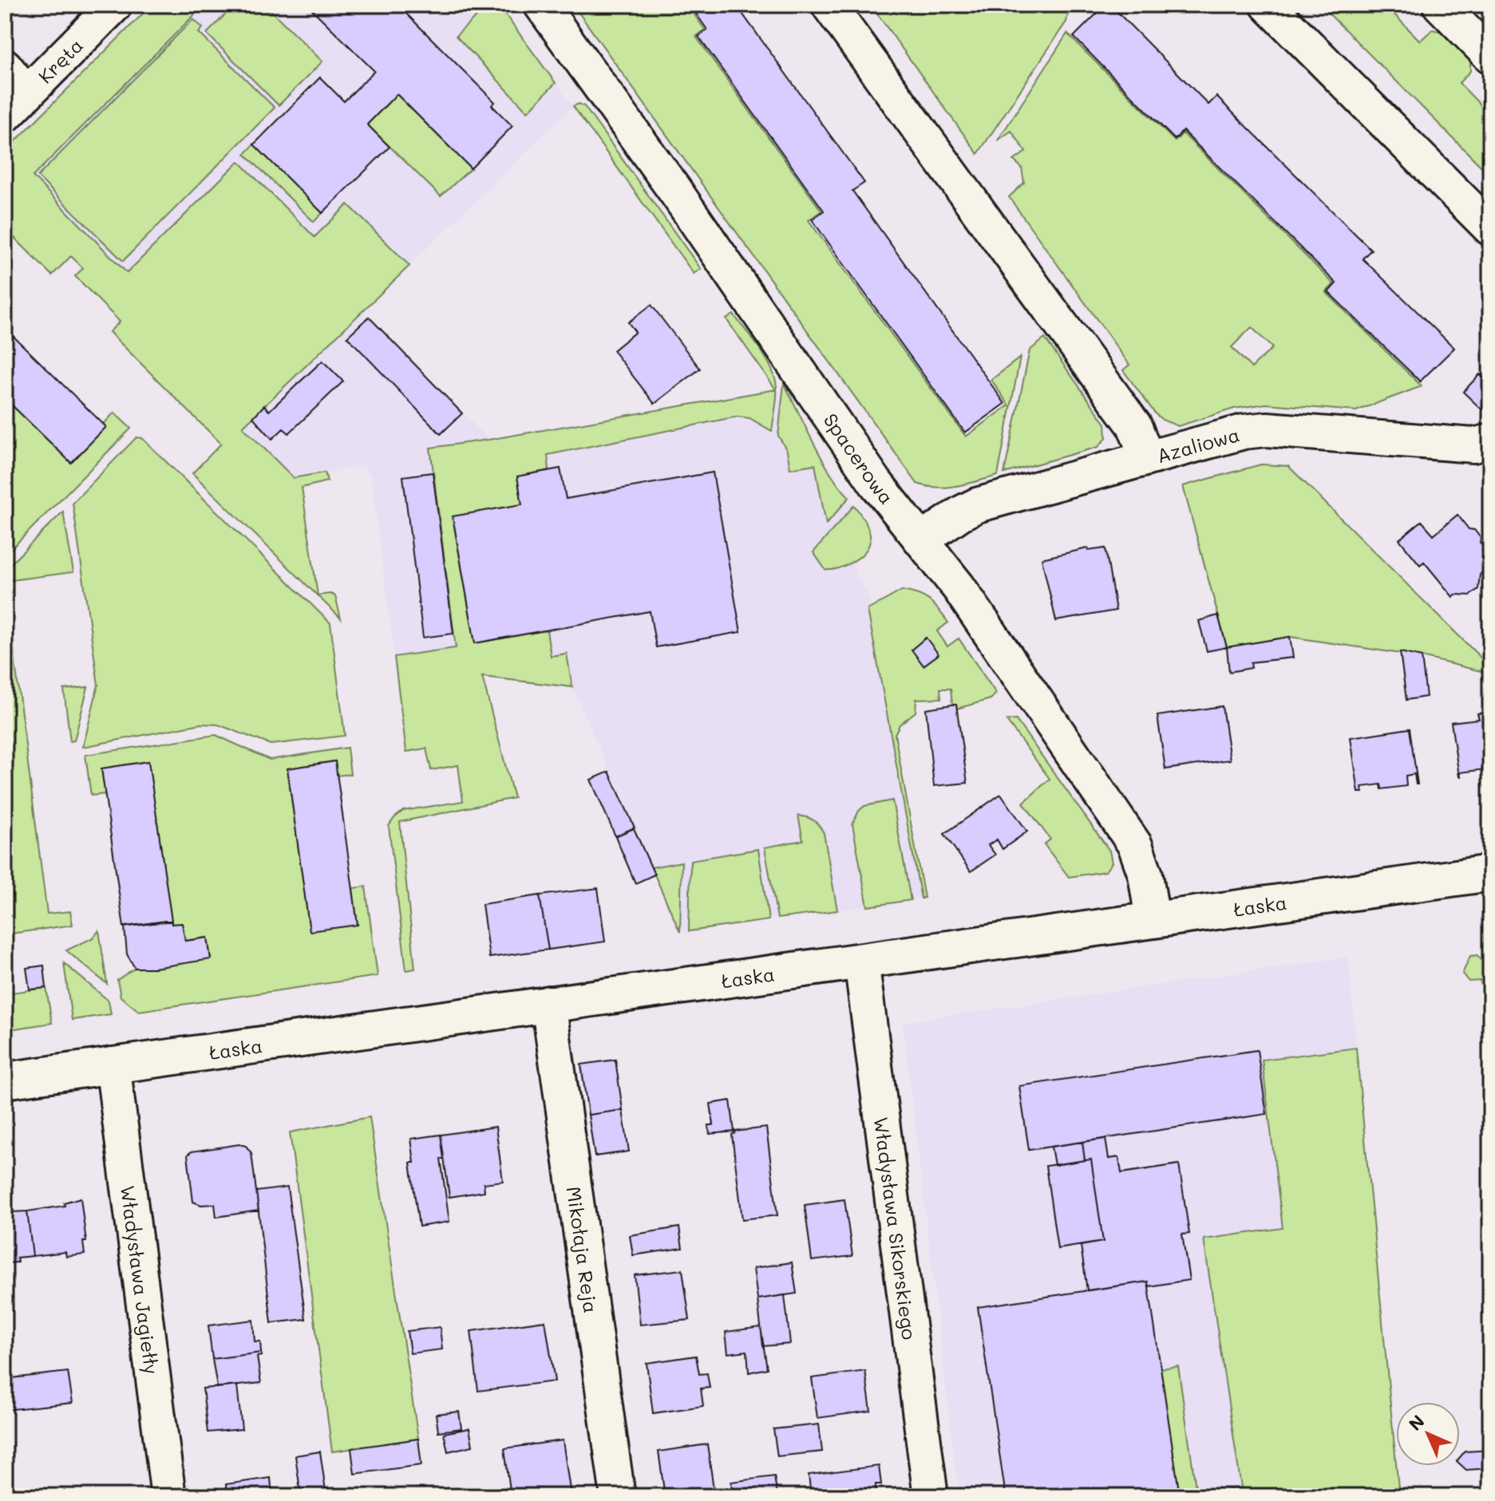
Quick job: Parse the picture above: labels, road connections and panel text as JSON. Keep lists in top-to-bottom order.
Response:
{
  "streets": {
    "street": [
      "Kręta",
      "Azaliowa",
      "Spacerowa",
      "Łaska",
      "Władysława Sikorskiego",
      "Mikołaja Reja",
      "Władysława Jagiełły"
    ]
  },
  "crossings": [
    ["Azaliowa", "Spacerowa"],
    ["Spacerowa", "Łaska"],
    ["Łaska", "Władysława Sikorskiego"],
    ["Łaska", "Mikołaja Reja"],
    ["Łaska", "Władysława Jagiełły"]
  ],
  "north": "top left"
}
